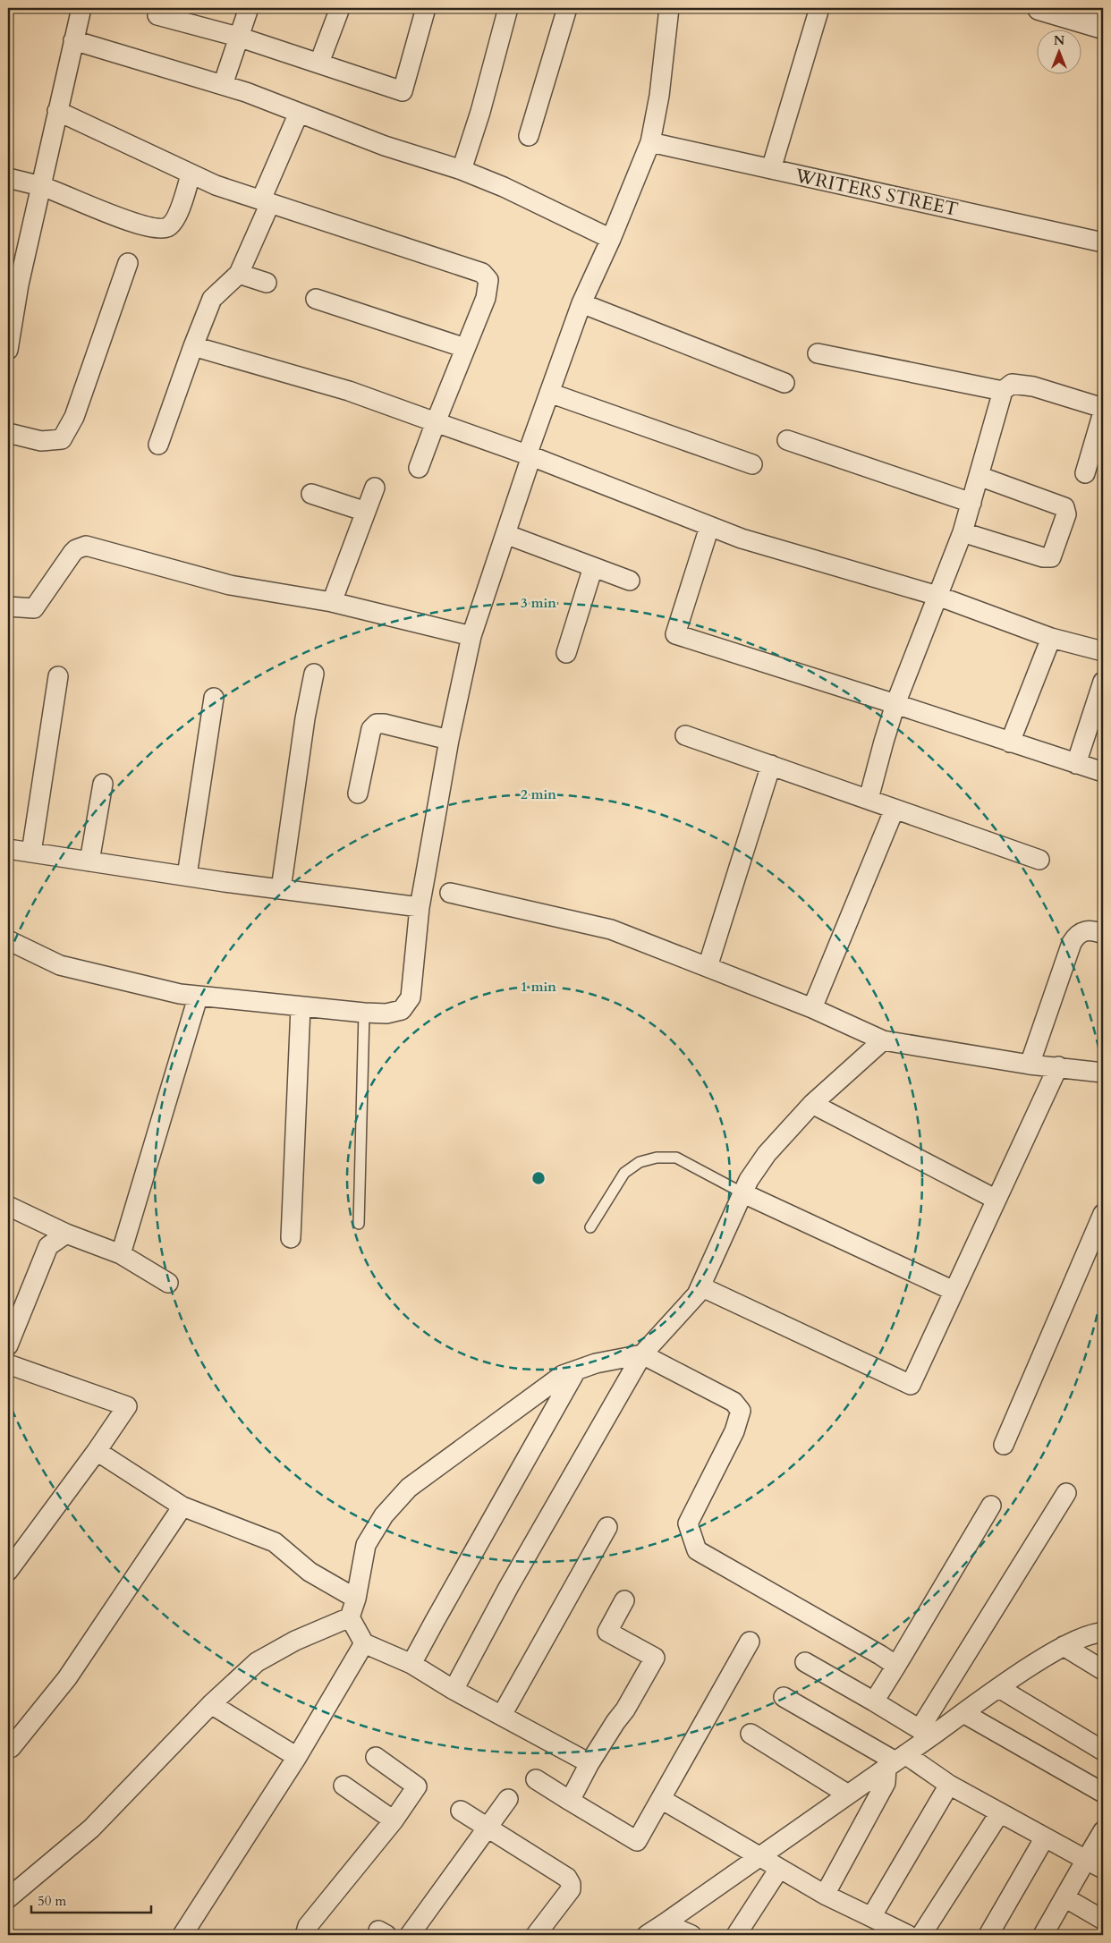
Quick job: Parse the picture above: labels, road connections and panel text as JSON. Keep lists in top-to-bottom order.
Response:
{
  "streets": {
    "street": ["WRITERS STREET"]
  },
  "scale_bar": "50 m",
  "north": "top",
  "rings": ["3 min", "2 min", "1 min"]
}
